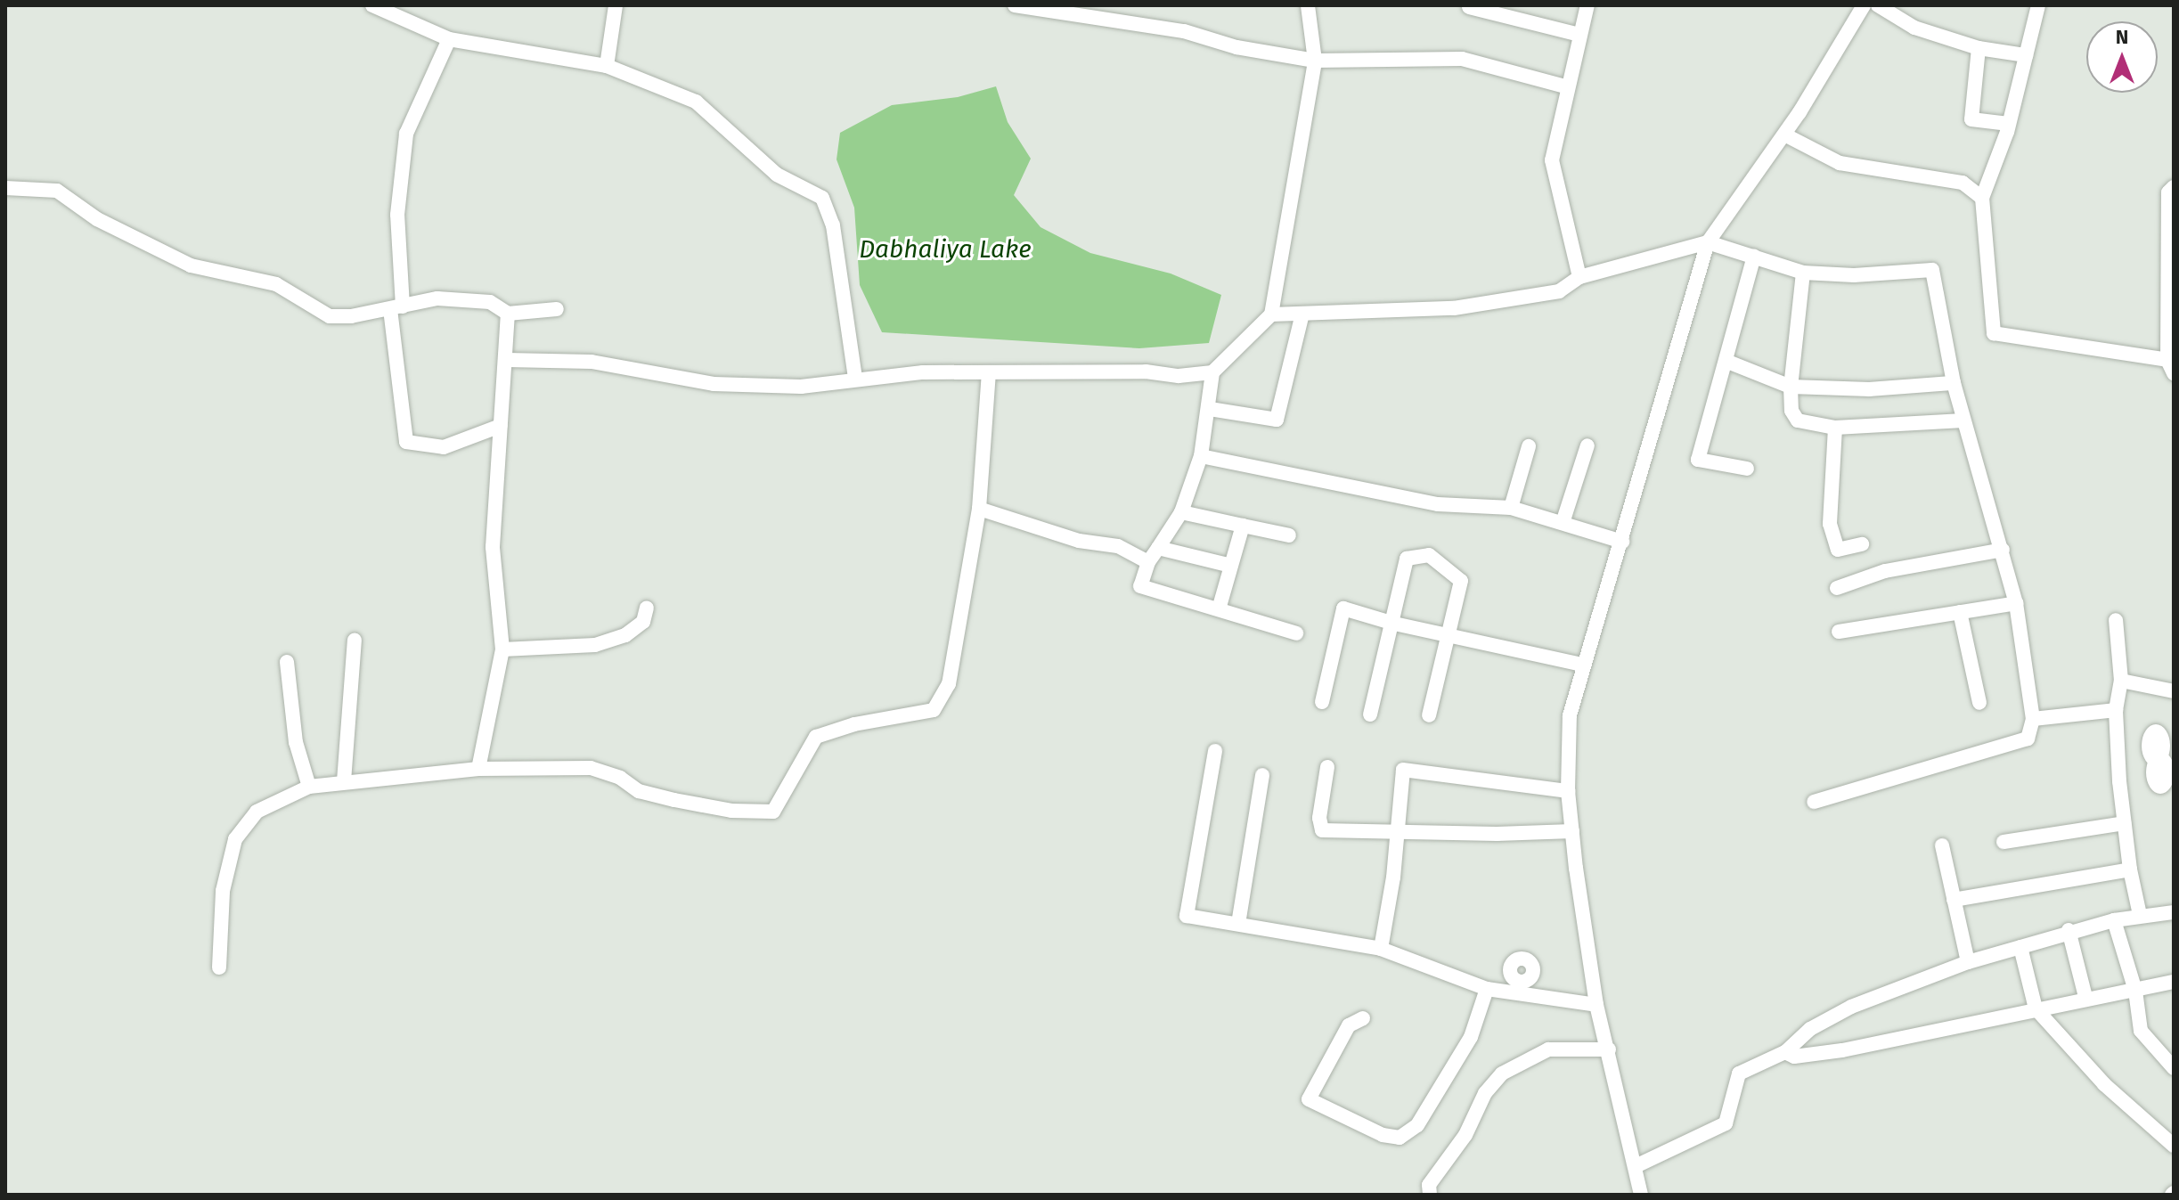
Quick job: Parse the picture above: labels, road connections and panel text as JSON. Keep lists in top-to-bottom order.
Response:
{
  "water": ["Dabhaliya Lake"],
  "north": "top"
}
